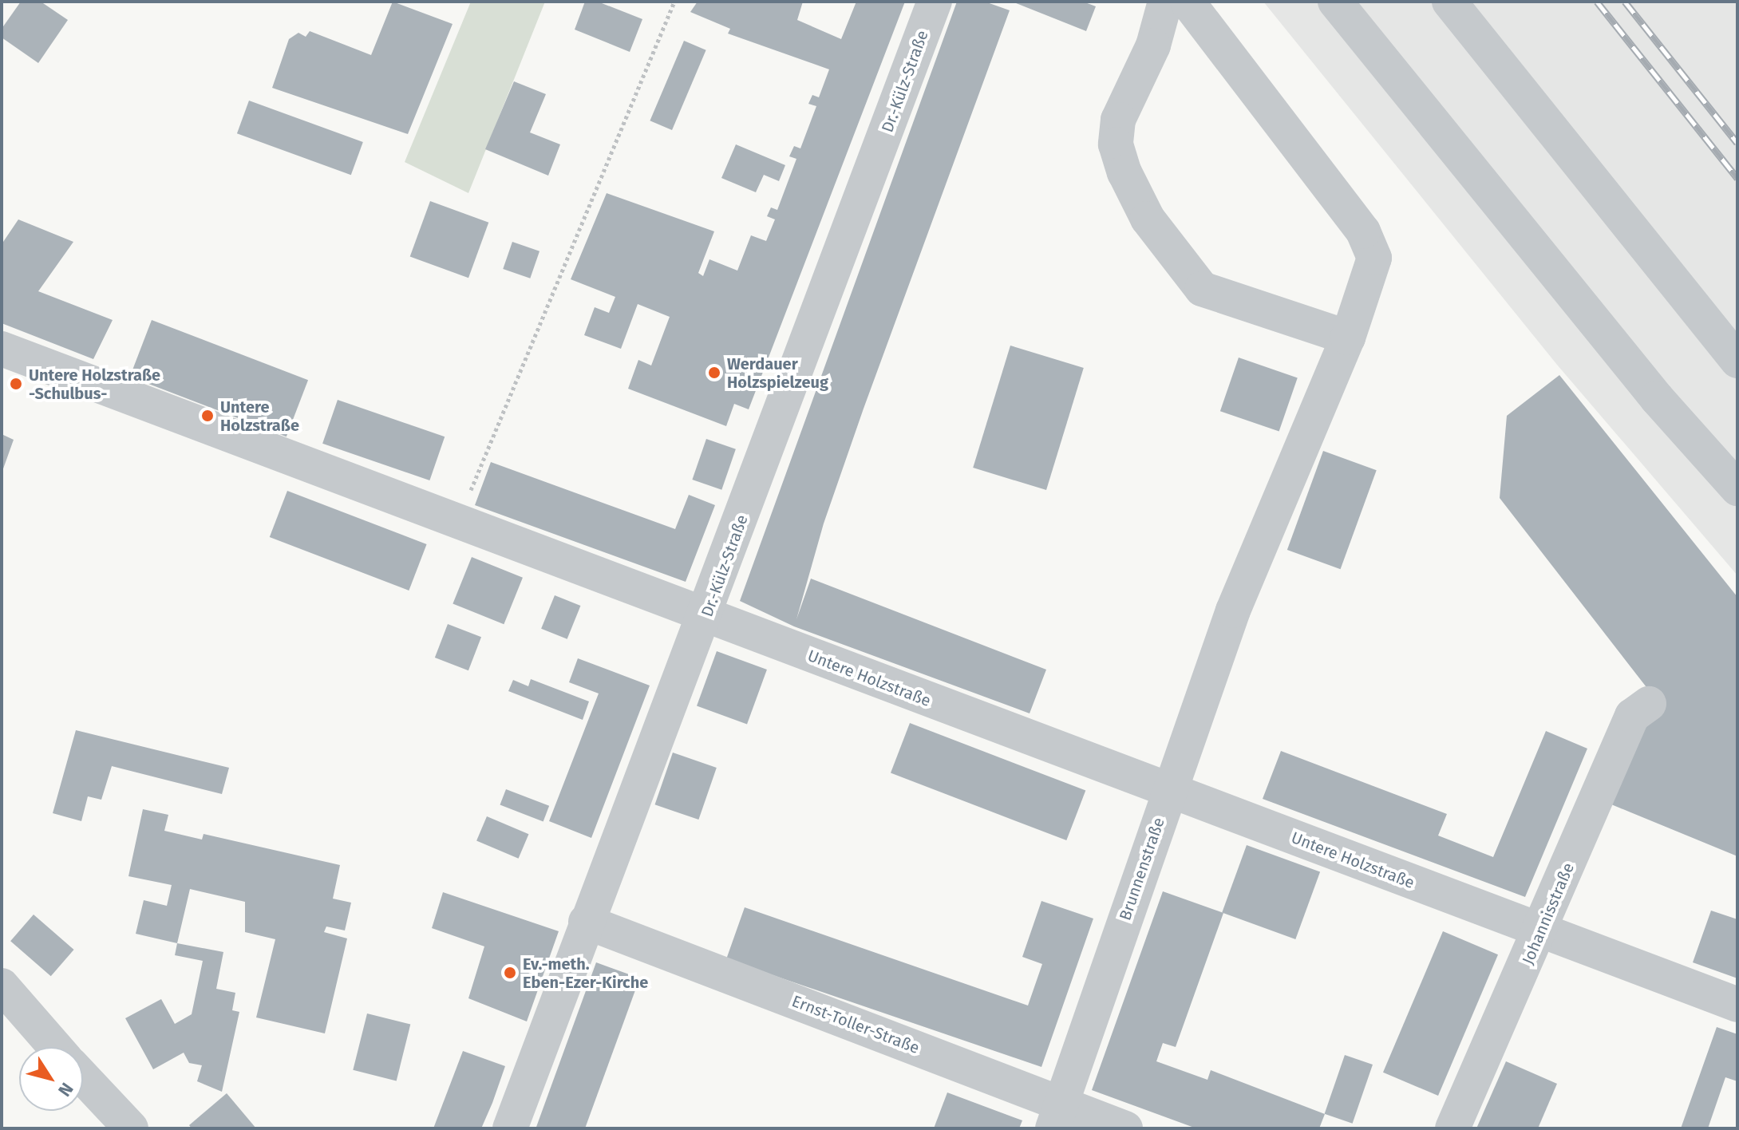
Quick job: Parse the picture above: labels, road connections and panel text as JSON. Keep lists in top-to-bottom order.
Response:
{
  "streets": {
    "street": [
      "Dr.-Külz-Straße",
      "Untere Holzstraße",
      "Brunnenstraße",
      "Johannisstraße",
      "Ernst-Toller-Straße"
    ]
  },
  "crossings": [
    ["Dr.-Külz-Straße", "Untere Holzstraße"],
    ["Dr.-Külz-Straße", "Ernst-Toller-Straße"],
    ["Untere Holzstraße", "Brunnenstraße"],
    ["Untere Holzstraße", "Johannisstraße"],
    ["Brunnenstraße", "Ernst-Toller-Straße"]
  ],
  "places": [
    "Werdauer Holzspielzeug",
    "Untere Holzstraße -Schulbus-",
    "Untere Holzstraße",
    "Ev.-meth. Eben-Ezer-Kirche"
  ],
  "north": "bottom right"
}
